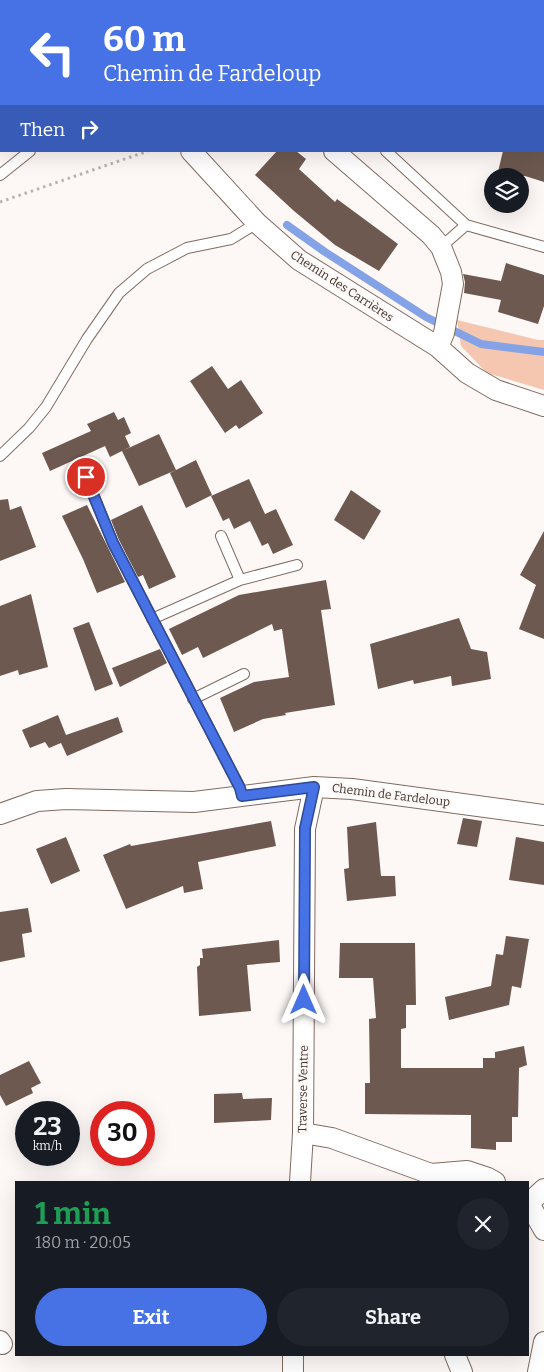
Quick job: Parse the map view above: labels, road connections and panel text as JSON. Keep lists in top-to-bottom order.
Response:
{
  "streets": {
    "street": ["Chemin des Carrières", "Chemin de Fardeloup", "Traverse Ventre"]
  },
  "crossings": [
    ["Chemin de Fardeloup", "Traverse Ventre"]
  ],
  "page": {
    "turn": ["60 m", "Chemin de Fardeloup"],
    "then": "Then",
    "speed": "23 km/h",
    "limit": "30",
    "heading": ["1 min", "180 m · 20:05"],
    "buttons": ["Exit", "Share"]
  }
}
